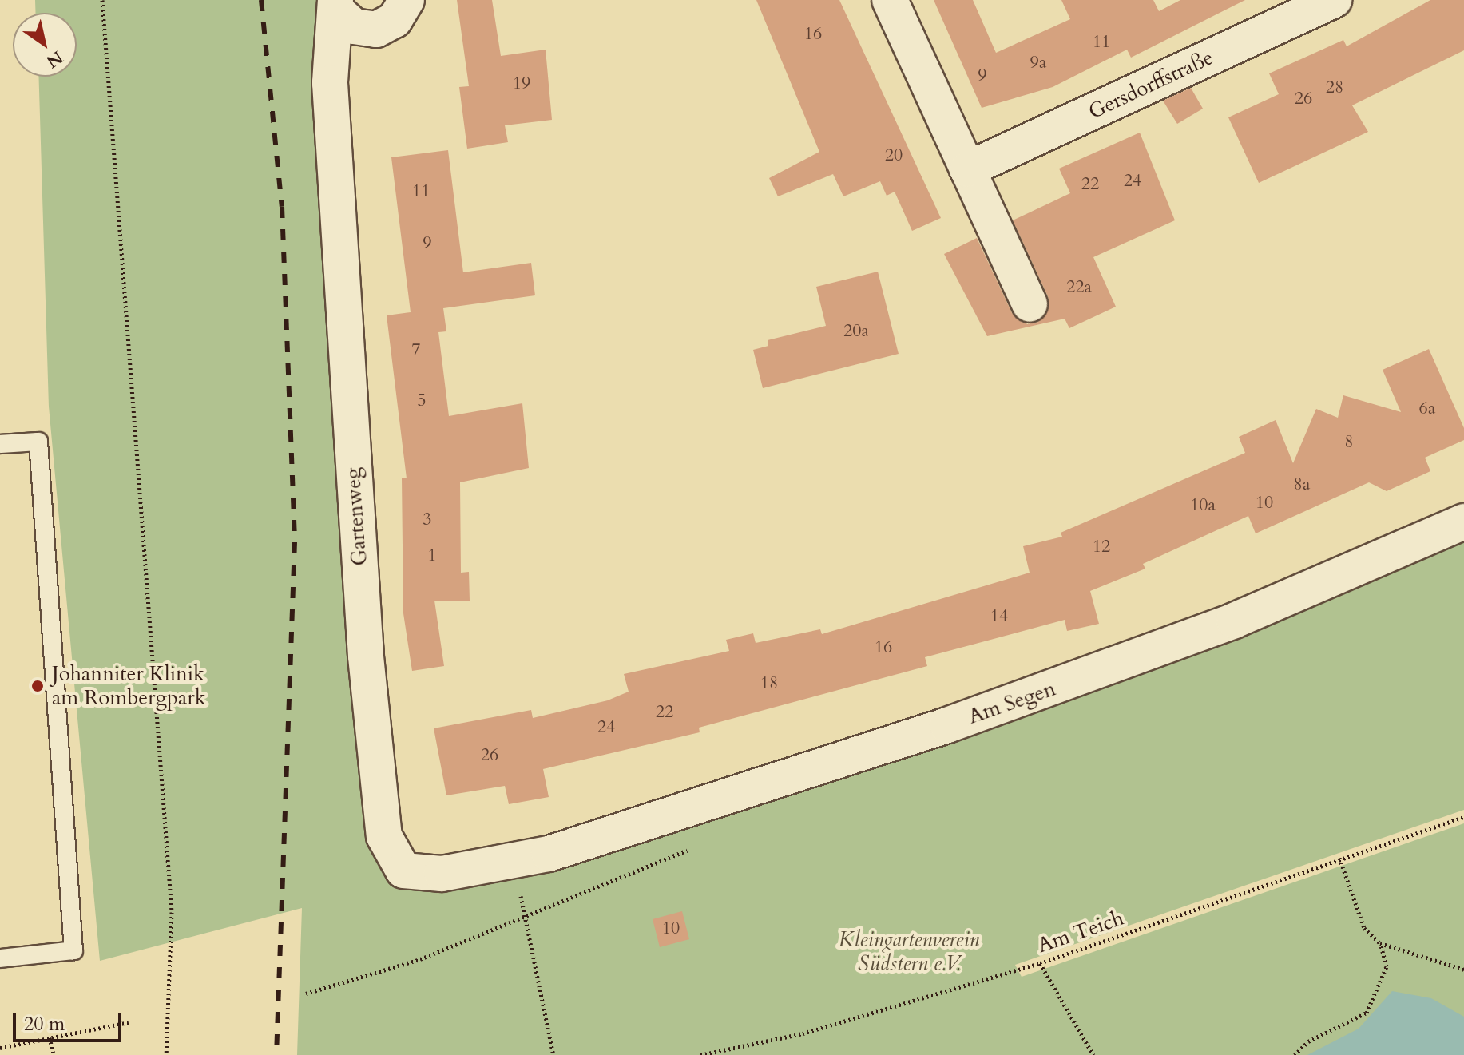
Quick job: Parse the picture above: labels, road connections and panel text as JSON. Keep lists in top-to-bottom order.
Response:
{
  "streets": {
    "street": ["Gersdorffstraße", "Gartenweg", "Am Segen"],
    "path": ["Am Teich"]
  },
  "crossings": [
    ["Gartenweg", "Am Segen"]
  ],
  "parks": ["Kleingartenverein Südstern e.V."],
  "places": ["Johanniter Klinik am Rombergpark"],
  "house_numbers": [
    "16",
    "11",
    "9a",
    "9",
    "19",
    "28",
    "26",
    "20",
    "24",
    "22",
    "11",
    "9",
    "22a",
    "20a",
    "7",
    "5",
    "6a",
    "8",
    "8a",
    "10",
    "10a",
    "3",
    "12",
    "1",
    "14",
    "16",
    "18",
    "22",
    "24",
    "26",
    "10"
  ],
  "scale_bar": "20 m",
  "north": "bottom right"
}
